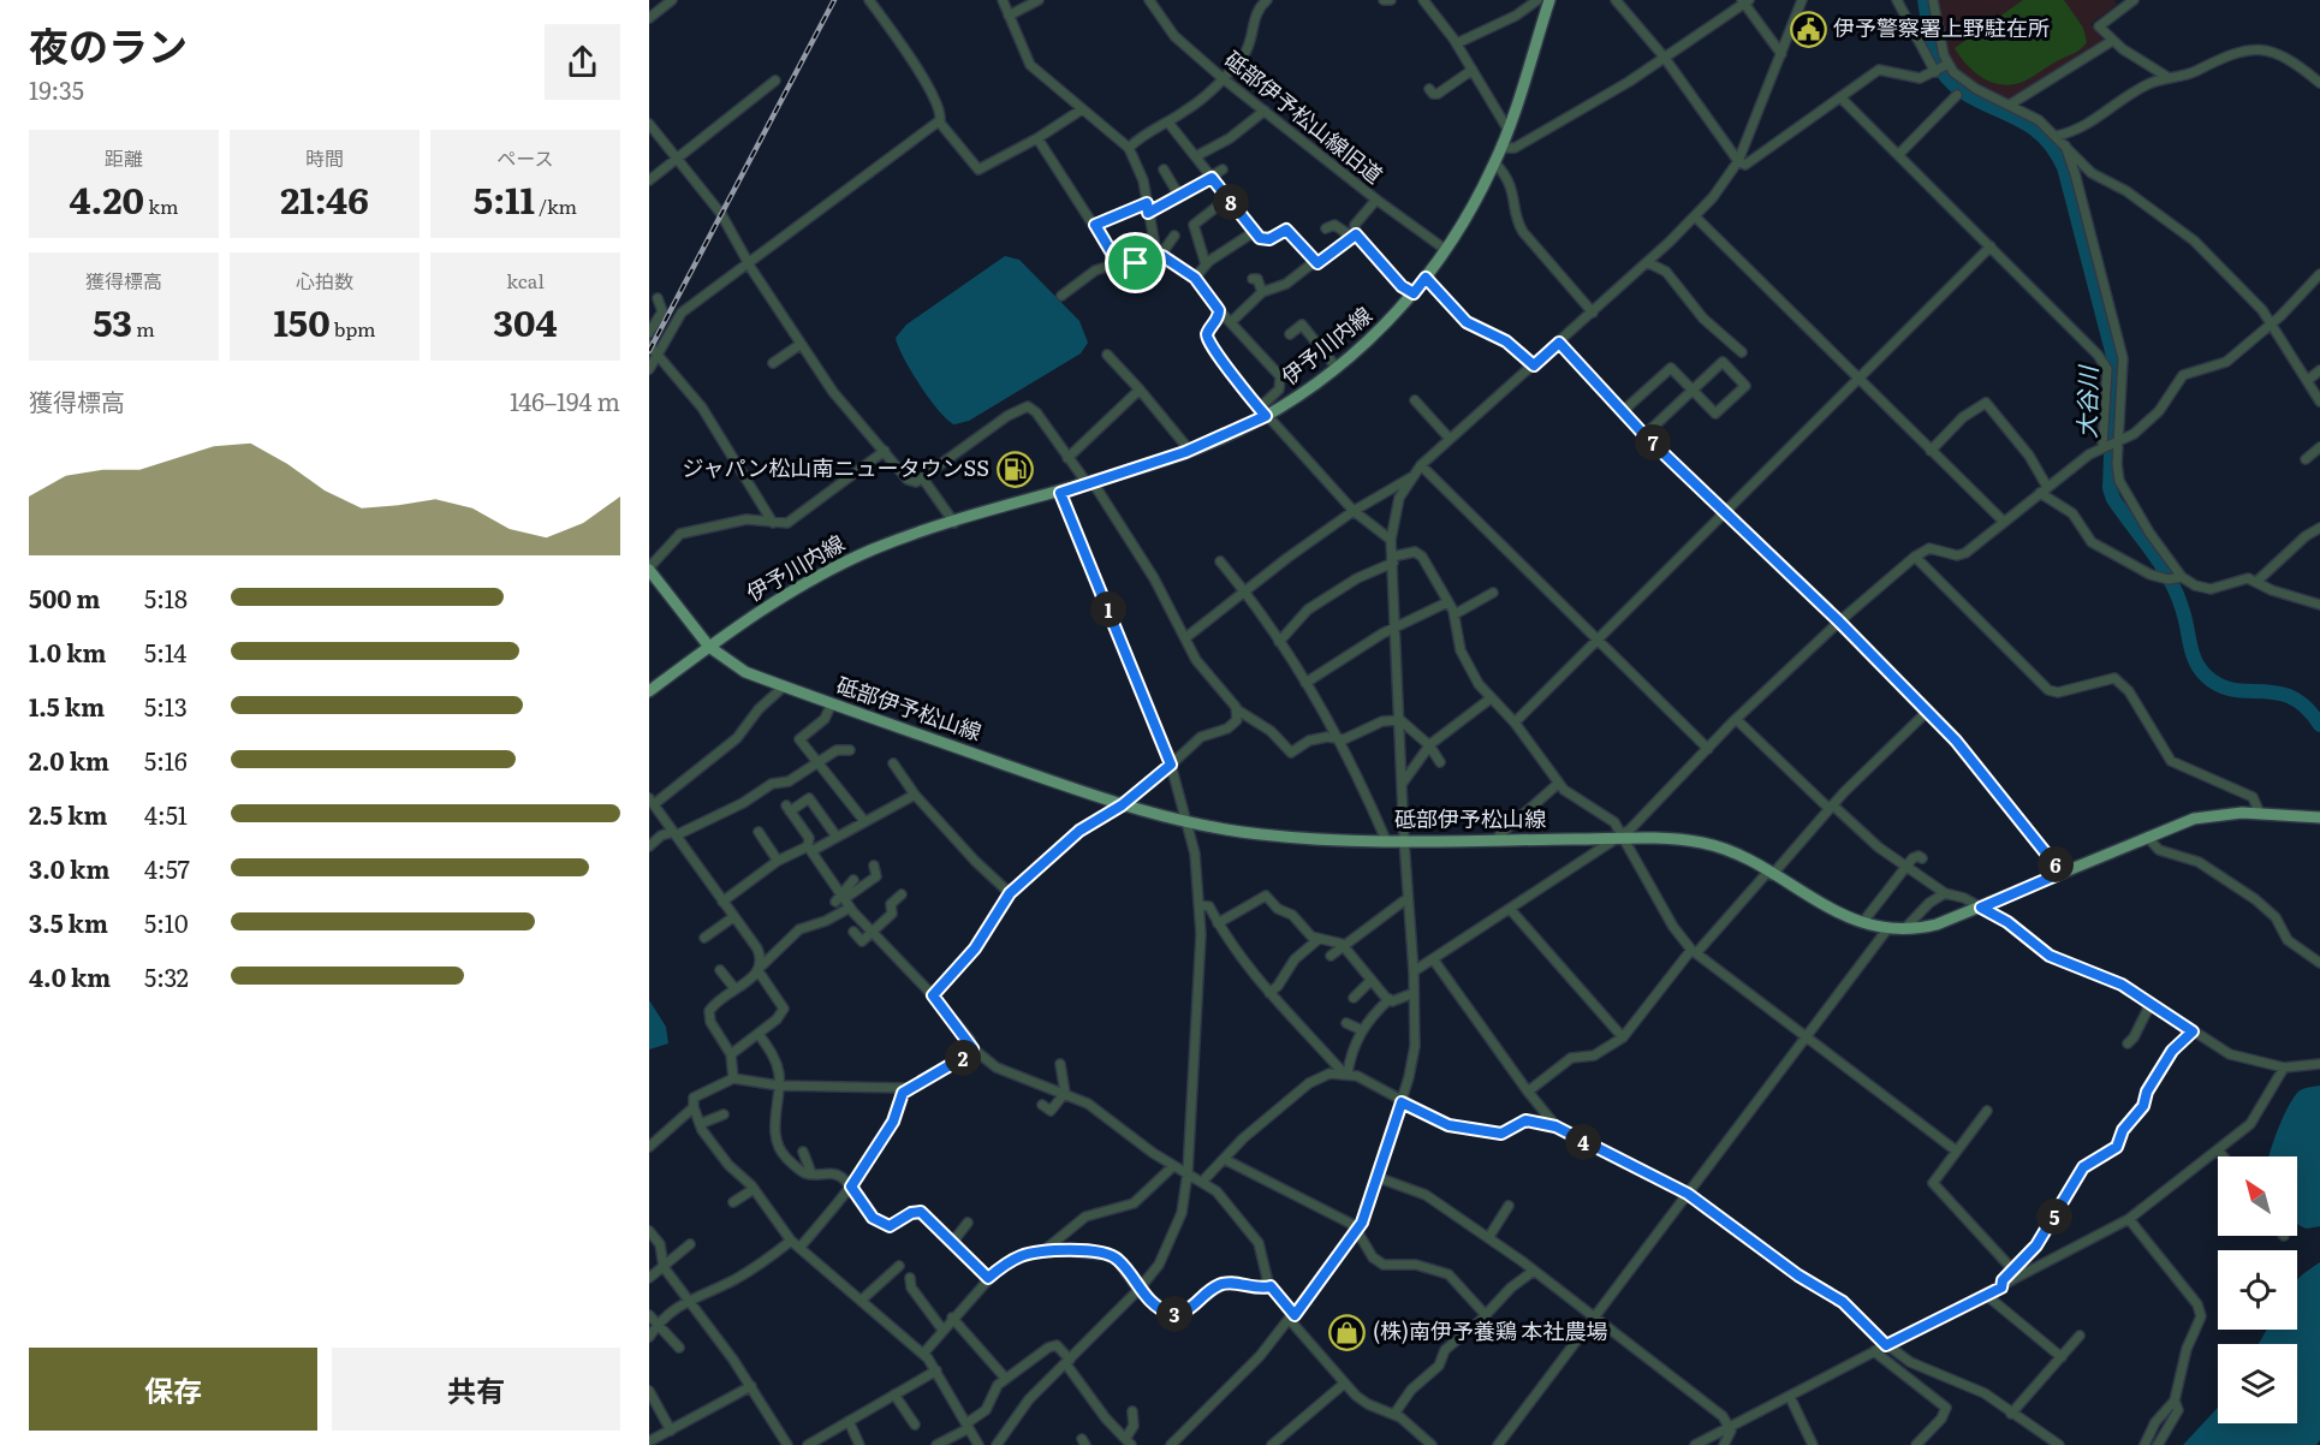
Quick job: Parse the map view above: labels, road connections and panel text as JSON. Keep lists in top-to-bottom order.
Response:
{
  "streets": {
    "main road": ["伊予川内線", "砥部伊予松山線"],
    "street": ["砥部伊予松山線旧道"]
  },
  "crossings": [
    ["砥部伊予松山線旧道", "伊予川内線"],
    ["伊予川内線", "砥部伊予松山線"]
  ],
  "water": ["大谷川"],
  "places": {
    "public building": ["伊予警察署上野駐在所"],
    "fuel station": ["ジャパン松山南ニュータウンSS"],
    "shop": ["(株)南伊予養鶏 本社農場"]
  },
  "north": "top left",
  "page": {
    "heading": ["夜のラン", "19:35"],
    "stats": [
      ["距離", "4.20 km"],
      ["時間", "21:46"],
      ["ペース", "5:11 /km"],
      ["獲得標高", "53 m"],
      ["心拍数", "150 bpm"],
      ["kcal", "304"]
    ],
    "pins": [
      "8",
      "7",
      "1",
      "6",
      "2",
      "4",
      "5",
      "3"
    ],
    "chart": ["獲得標高", "146–194 m"],
    "list": [
      {
        "name": "500 m",
        "note": "5:18"
      },
      {
        "name": "1.0 km",
        "note": "5:14"
      },
      {
        "name": "1.5 km",
        "note": "5:13"
      },
      {
        "name": "2.0 km",
        "note": "5:16"
      },
      {
        "name": "2.5 km",
        "note": "4:51"
      },
      {
        "name": "3.0 km",
        "note": "4:57"
      },
      {
        "name": "3.5 km",
        "note": "5:10"
      },
      {
        "name": "4.0 km",
        "note": "5:32"
      }
    ],
    "buttons": ["保存", "共有"]
  }
}
